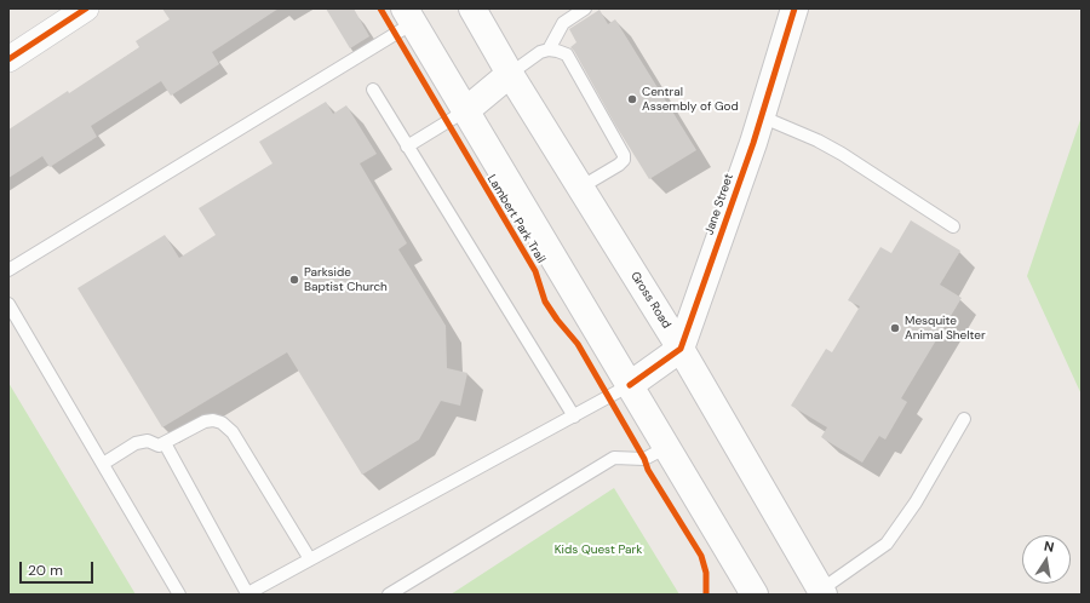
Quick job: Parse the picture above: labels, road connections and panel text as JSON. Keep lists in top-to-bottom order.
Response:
{
  "streets": {
    "main road": ["Jane Street", "Gross Road"],
    "cycle path": ["Lambert Park Trail"]
  },
  "crossings": [
    ["Jane Street", "Gross Road"]
  ],
  "parks": ["Kids Quest Park"],
  "places": ["Central Assembly of God", "Parkside Baptist Church", "Mesquite Animal Shelter"],
  "scale_bar": "20 m",
  "north": "top"
}
